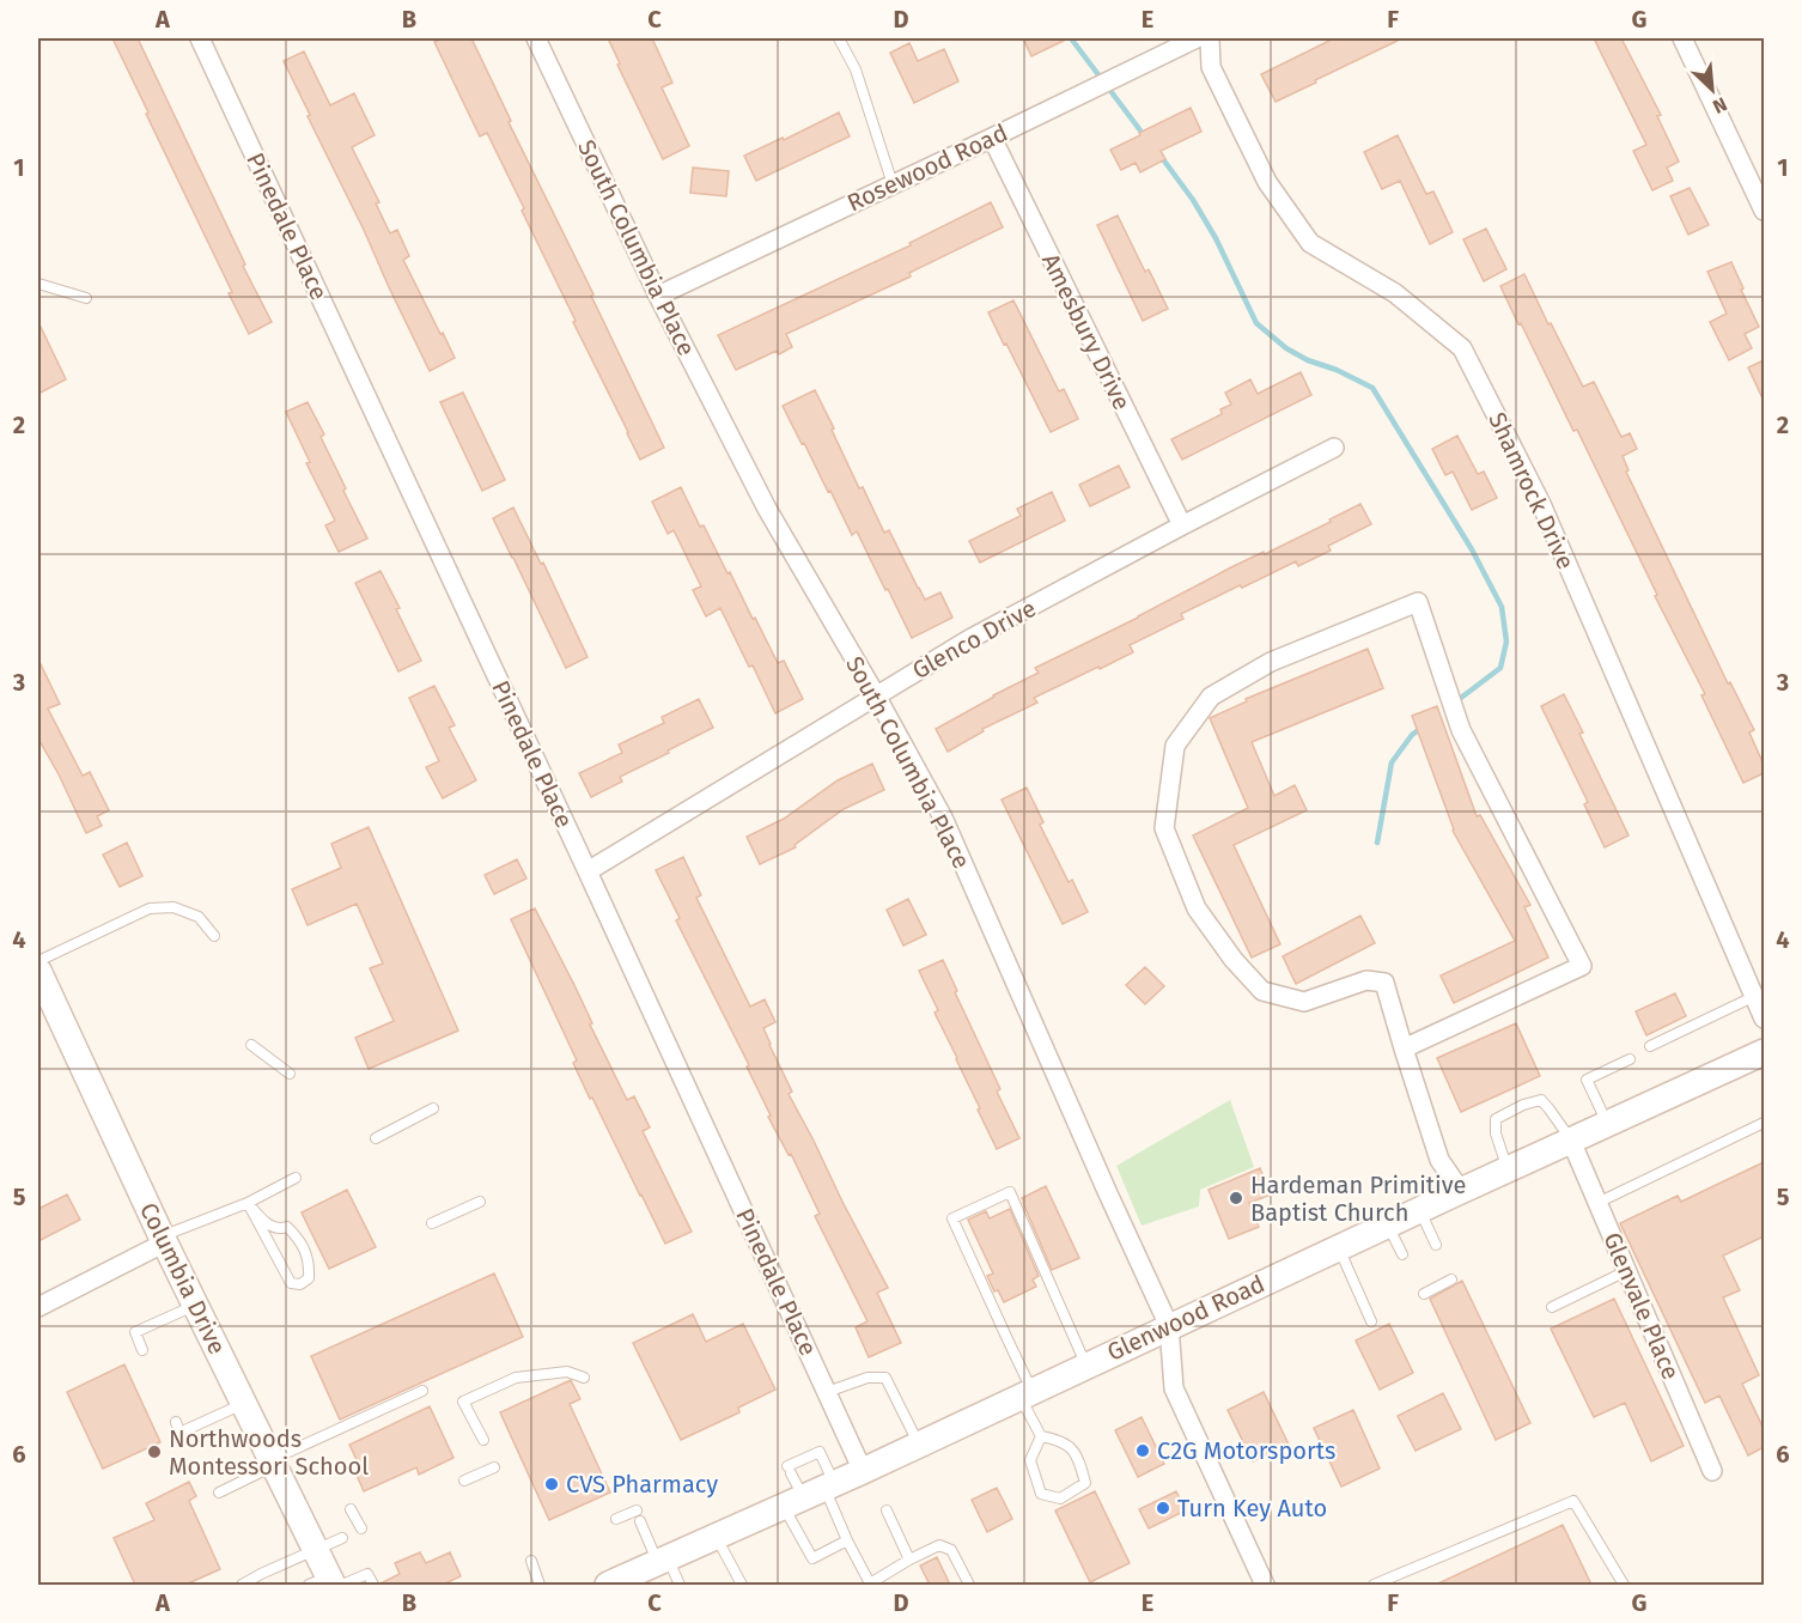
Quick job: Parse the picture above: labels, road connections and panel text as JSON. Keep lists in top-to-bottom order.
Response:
{
  "streets": {
    "main road": ["Columbia Drive", "Glenwood Road"],
    "street": [
      "Rosewood Road",
      "Pinedale Place",
      "South Columbia Place",
      "Amesbury Drive",
      "Shamrock Drive",
      "Glenco Drive",
      "Glenvale Place"
    ]
  },
  "crossings": [
    ["Rosewood Road", "South Columbia Place"],
    ["Rosewood Road", "Amesbury Drive"],
    ["Pinedale Place", "Glenco Drive"],
    ["Pinedale Place", "Glenwood Road"],
    ["South Columbia Place", "Glenco Drive"],
    ["South Columbia Place", "Glenwood Road"],
    ["Amesbury Drive", "Glenco Drive"],
    ["Glenvale Place", "Glenwood Road"]
  ],
  "places": [
    "Hardeman Primitive Baptist Church",
    "C2G Motorsports",
    "Northwoods Montessori School",
    "CVS Pharmacy",
    "Turn Key Auto"
  ],
  "north": "bottom right",
  "grid": {
    "columns": [
      "A",
      "B",
      "C",
      "D",
      "E",
      "F",
      "G"
    ],
    "rows": [
      "1",
      "2",
      "3",
      "4",
      "5",
      "6"
    ]
  }
}
